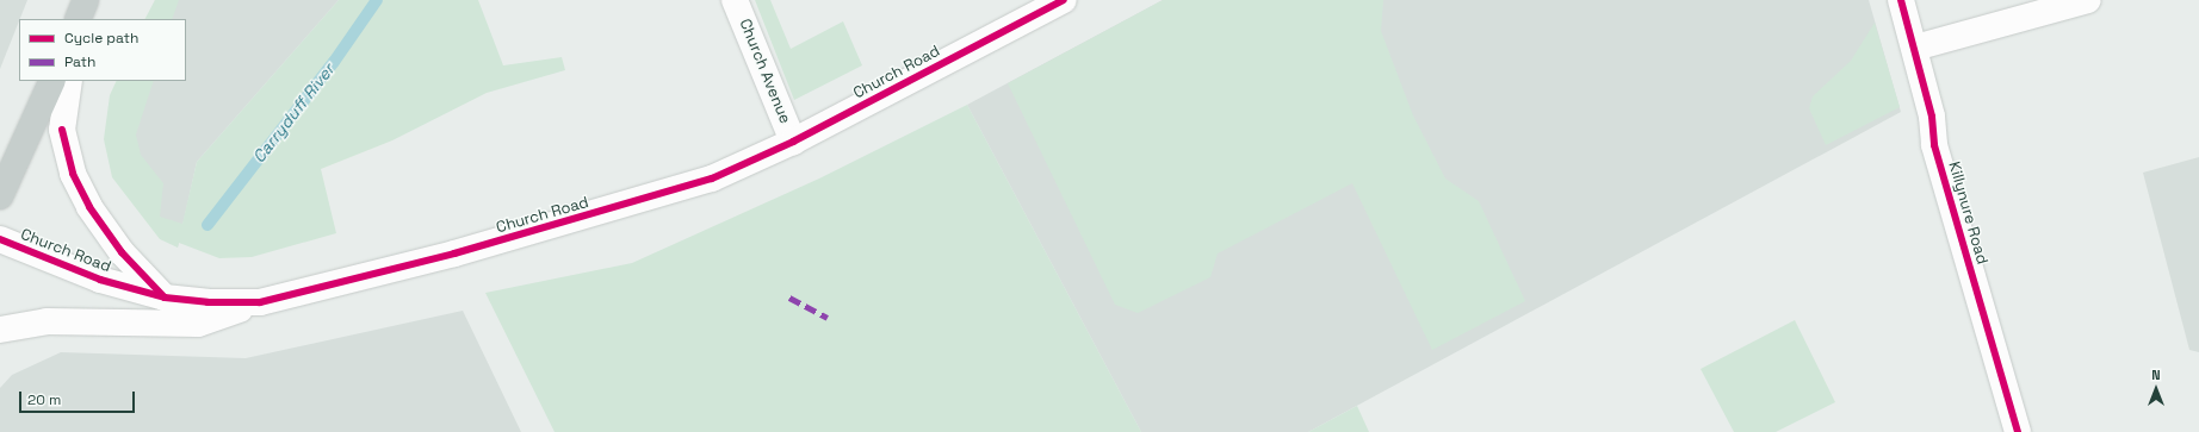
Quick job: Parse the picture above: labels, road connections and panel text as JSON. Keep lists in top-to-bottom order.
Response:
{
  "streets": {
    "main road": ["Church Avenue", "Church Road", "Killynure Road"]
  },
  "crossings": [
    ["Church Avenue", "Church Road"]
  ],
  "water": ["Carryduff River"],
  "legend": ["Cycle path", "Path"],
  "scale_bar": "20 m",
  "north": "top"
}
